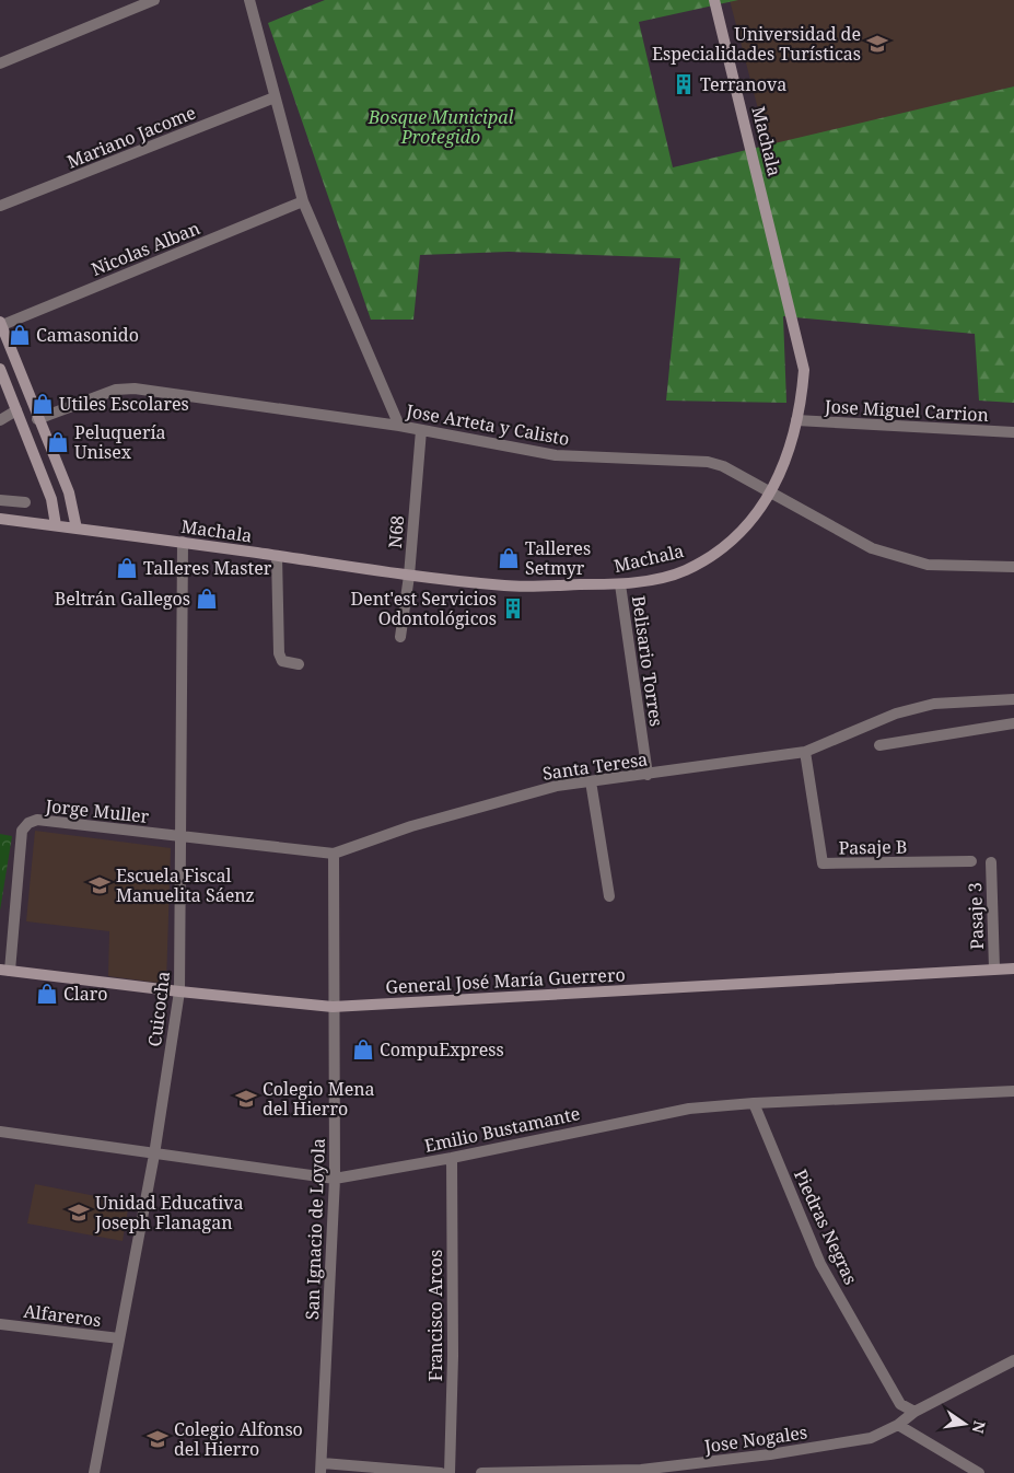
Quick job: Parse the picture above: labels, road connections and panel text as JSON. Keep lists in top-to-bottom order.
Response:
{
  "streets": {
    "street": [
      "Mariano Jacome",
      "Machala",
      "Nicolas Alban",
      "Jose Miguel Carrion",
      "Jose Arteta y Calisto",
      "N68",
      "Belisario Torres",
      "Santa Teresa",
      "Jorge Muller",
      "Pasaje B",
      "Pasaje 3",
      "General José María Guerrero",
      "Cuicocha",
      "Emilio Bustamante",
      "Piedras Negras",
      "San Ignacio de Loyola",
      "Alfareros",
      "Francisco Arcos",
      "Jose Nogales"
    ]
  },
  "crossings": [
    ["Machala", "Jose Miguel Carrion"],
    ["Machala", "Jose Arteta y Calisto"],
    ["Machala", "N68"],
    ["Machala", "Belisario Torres"],
    ["Machala", "Cuicocha"],
    ["Jose Arteta y Calisto", "N68"],
    ["Belisario Torres", "Santa Teresa"],
    ["Santa Teresa", "Jorge Muller"],
    ["Santa Teresa", "Pasaje B"],
    ["Santa Teresa", "Cuicocha"],
    ["Santa Teresa", "San Ignacio de Loyola"],
    ["Jorge Muller", "General José María Guerrero"],
    ["Jorge Muller", "Cuicocha"],
    ["Pasaje 3", "General José María Guerrero"],
    ["General José María Guerrero", "Cuicocha"],
    ["General José María Guerrero", "San Ignacio de Loyola"],
    ["Cuicocha", "Emilio Bustamante"],
    ["Cuicocha", "Alfareros"],
    ["Emilio Bustamante", "Piedras Negras"],
    ["Emilio Bustamante", "San Ignacio de Loyola"],
    ["Emilio Bustamante", "Francisco Arcos"],
    ["Piedras Negras", "Jose Nogales"]
  ],
  "parks": ["Bosque Municipal Protegido"],
  "places": {
    "school or university": [
      "Universidad de Especialidades Turísticas",
      "Escuela Fiscal Manuelita Sáenz",
      "Colegio Mena del Hierro",
      "Unidad Educativa Joseph Flanagan",
      "Colegio Alfonso del Hierro"
    ],
    "building": ["Terranova", "Dent'est Servicios Odontológicos"],
    "shop": [
      "Camasonido",
      "Utiles Escolares",
      "Peluquería Unisex",
      "Talleres Setmyr",
      "Talleres Master",
      "Beltrán Gallegos",
      "Claro",
      "CompuExpress"
    ]
  },
  "north": "right"
}
